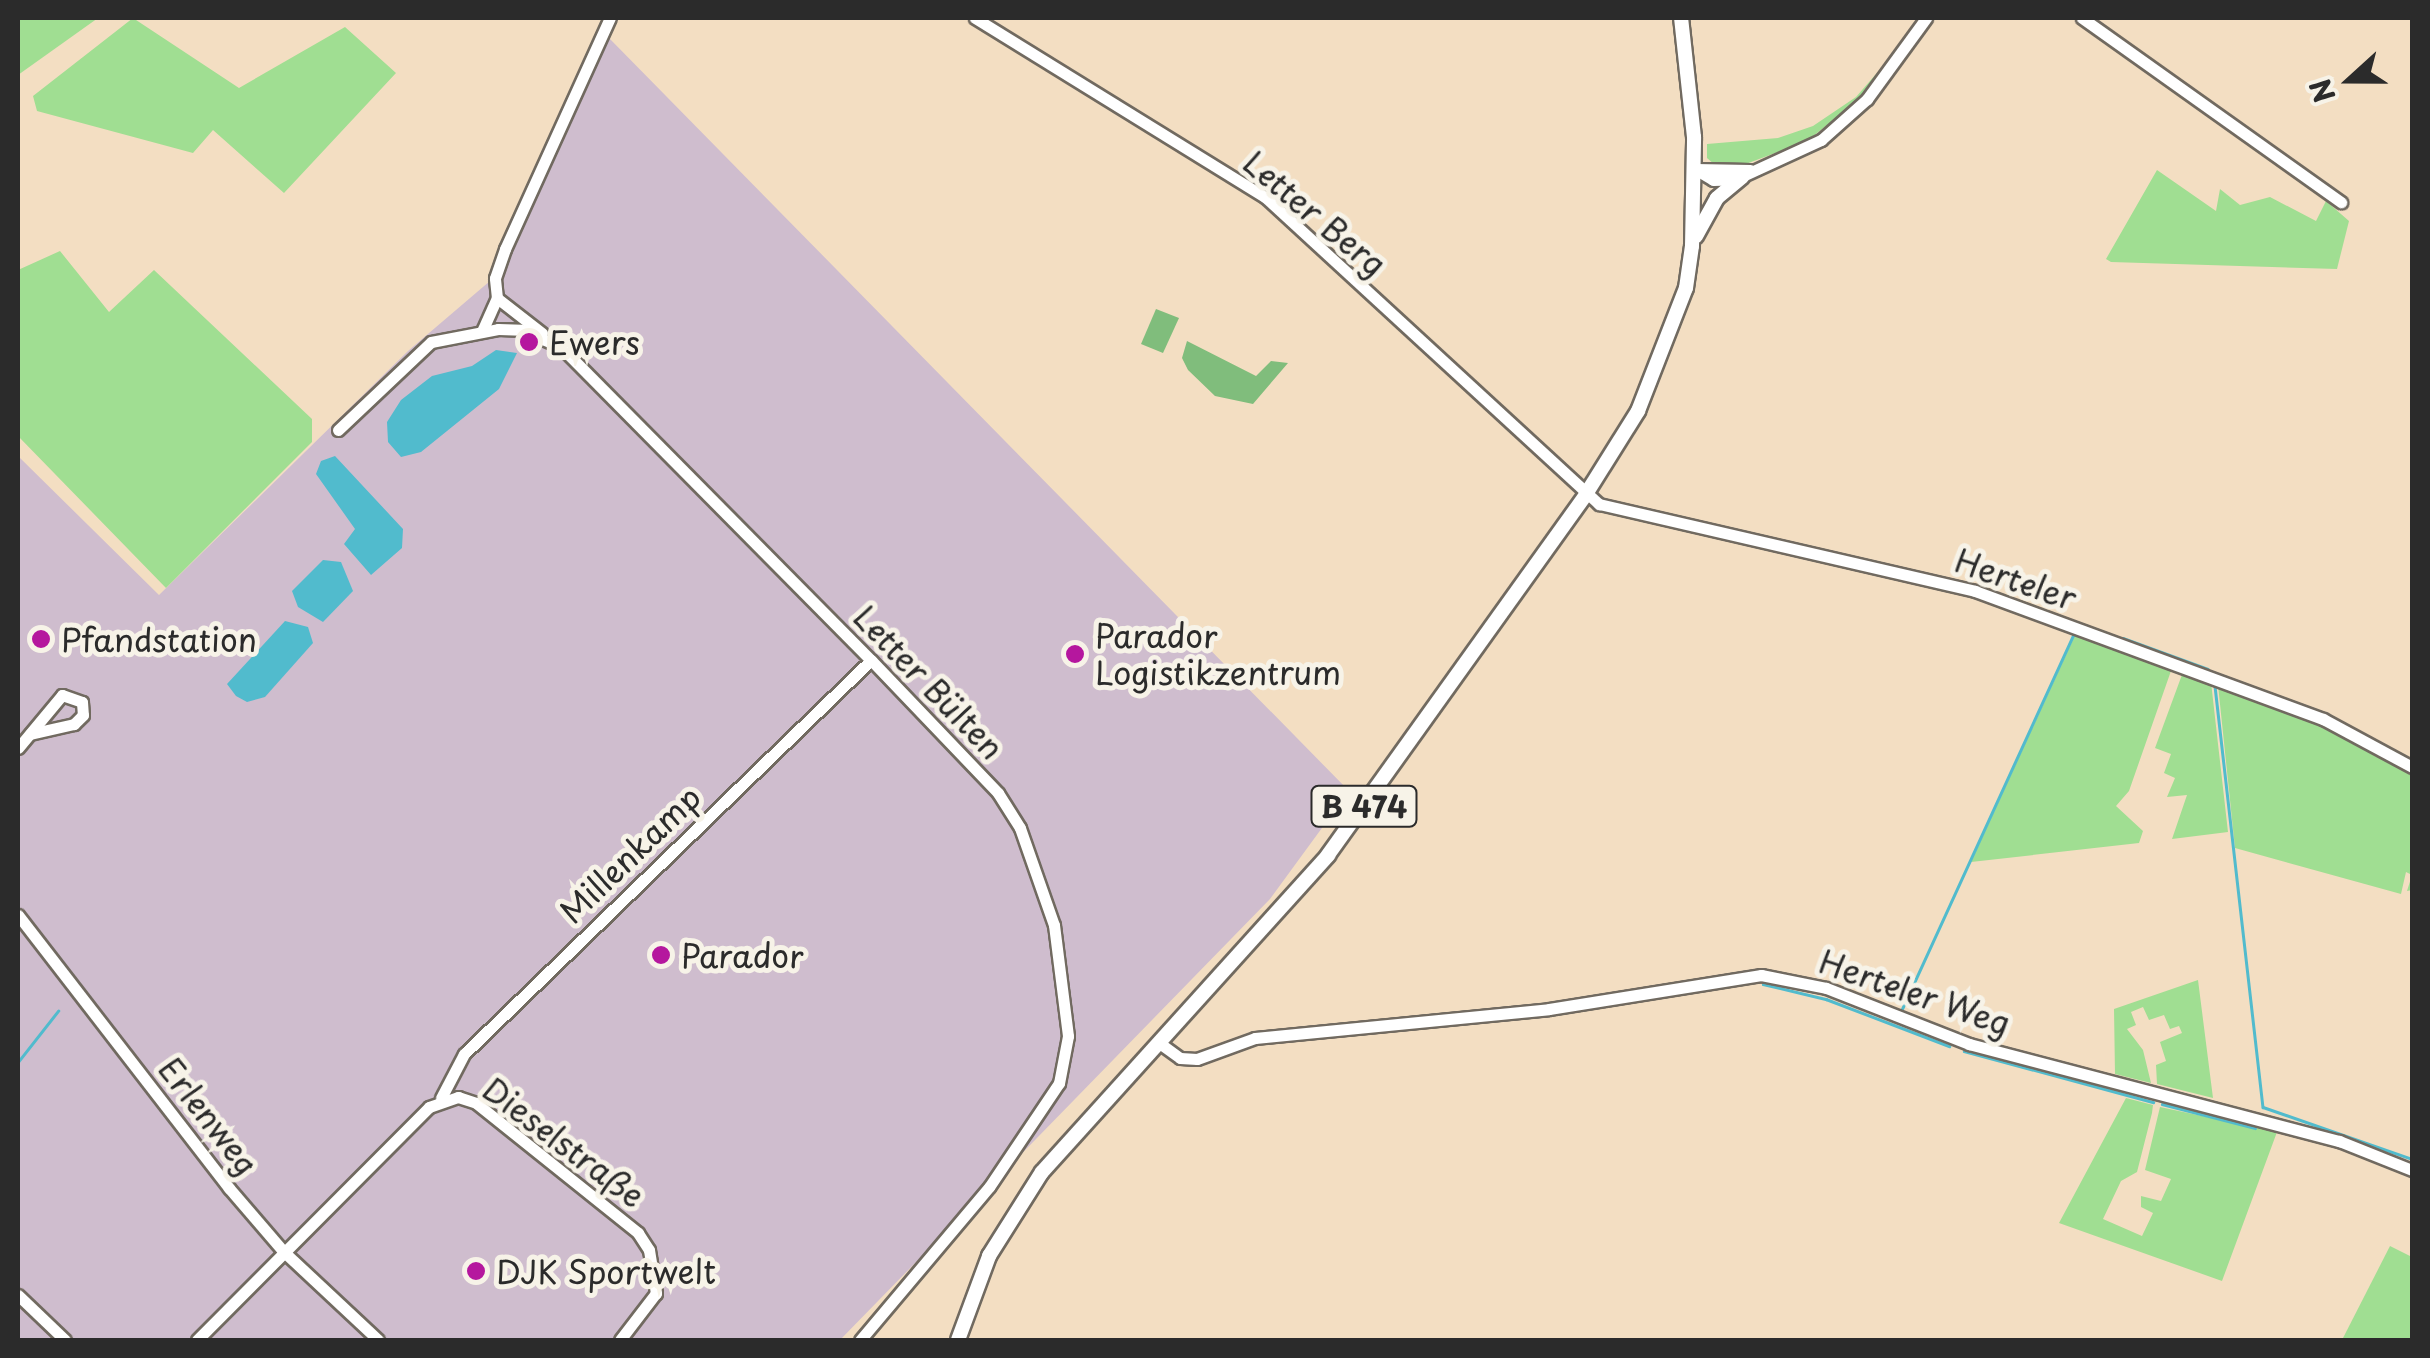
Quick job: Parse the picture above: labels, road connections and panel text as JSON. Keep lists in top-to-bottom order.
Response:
{
  "streets": {
    "main road": ["B 474"],
    "street": [
      "Letter Berg",
      "Herteler",
      "Letter Bülten",
      "Millenkamp",
      "Herteler Weg",
      "Erlenweg",
      "Dieselstraße"
    ]
  },
  "crossings": [
    ["Letter Berg", "Herteler"],
    ["Letter Berg", "B 474"],
    ["Herteler", "B 474"],
    ["Letter Bülten", "Millenkamp"],
    ["B 474", "Herteler Weg"],
    ["Millenkamp", "Dieselstraße"],
    ["Erlenweg", "Dieselstraße"]
  ],
  "places": [
    "Ewers",
    "Pfandstation",
    "Parador Logistikzentrum",
    "Parador",
    "DJK Sportwelt"
  ],
  "north": "left"
}
